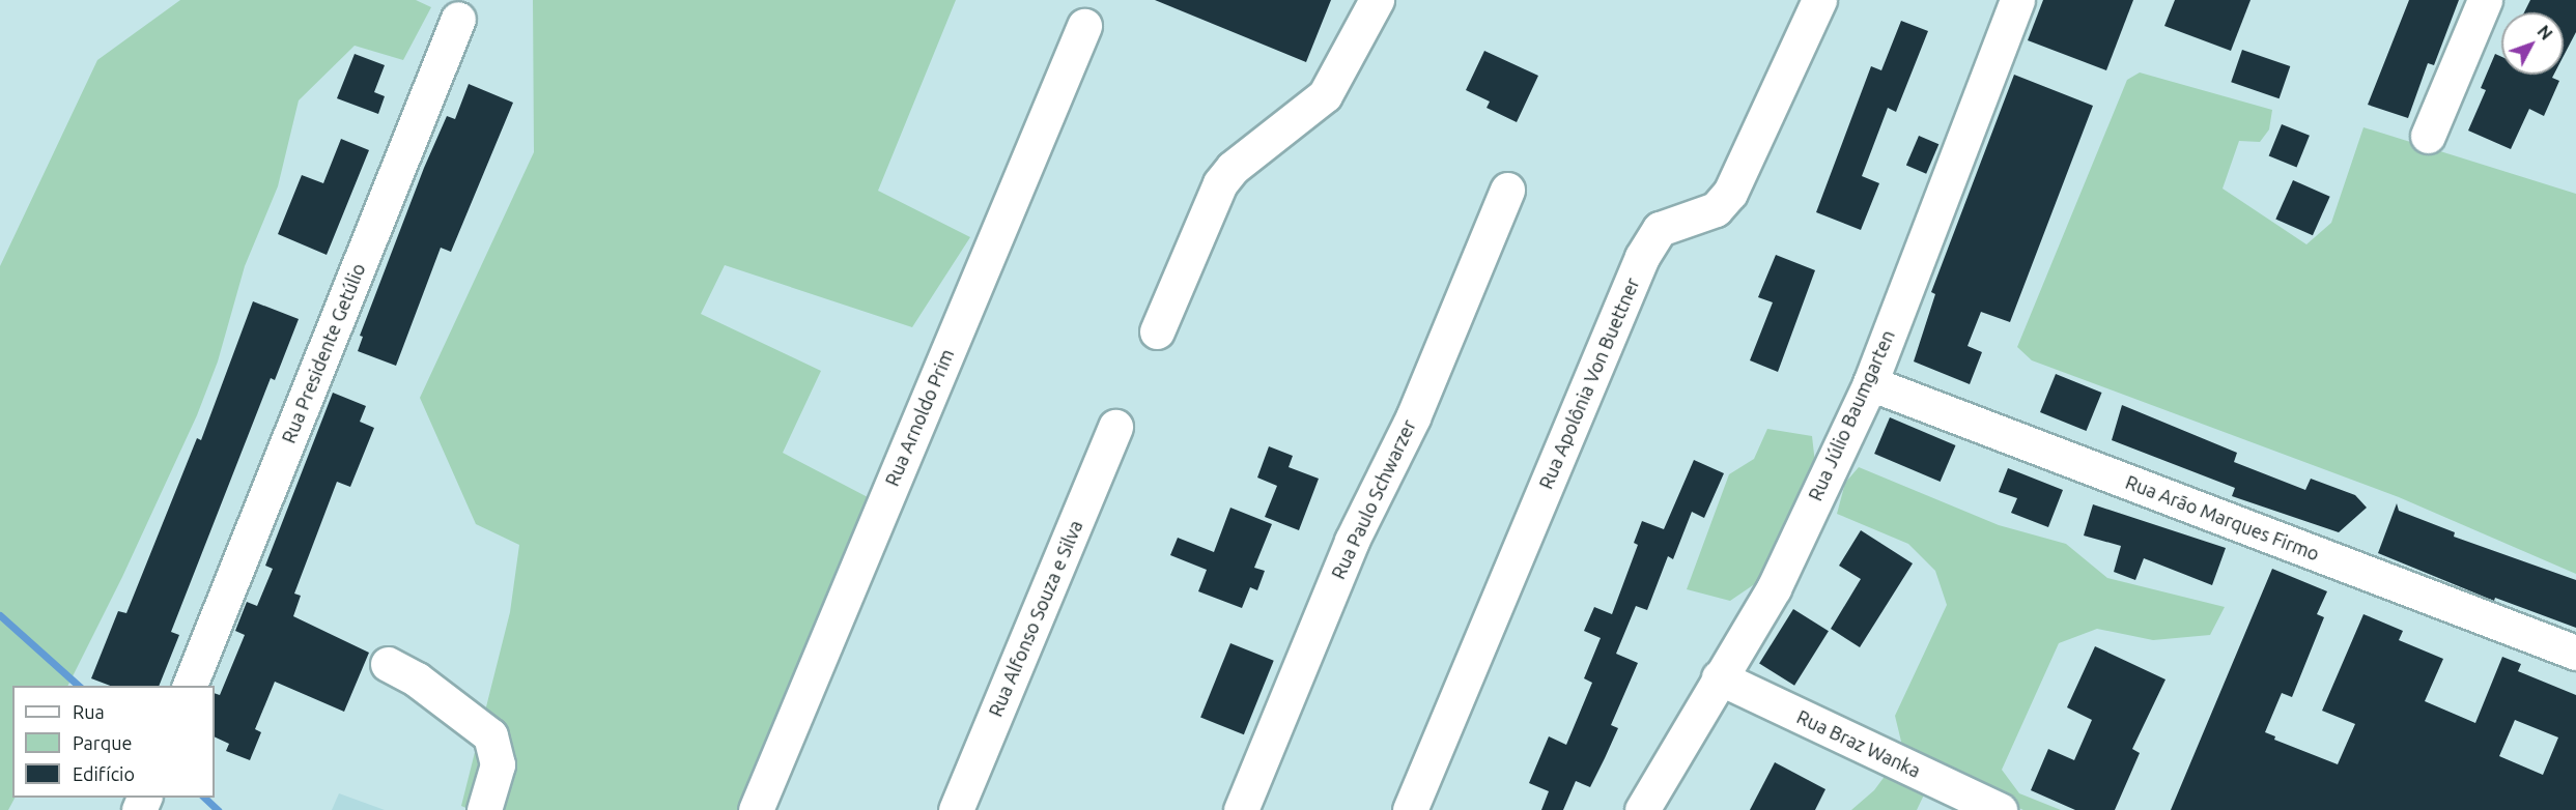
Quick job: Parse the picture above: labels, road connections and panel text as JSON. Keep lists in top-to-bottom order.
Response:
{
  "streets": {
    "street": [
      "Rua Presidente Getúlio",
      "Rua Apolônia Von Buettner",
      "Rua Júlio Baumgarten",
      "Rua Arnoldo Prim",
      "Rua Paulo Schwarzer",
      "Rua Arão Marques Firmo",
      "Rua Alfonso Souza e Silva",
      "Rua Braz Wanka"
    ]
  },
  "crossings": [
    ["Rua Júlio Baumgarten", "Rua Arão Marques Firmo"],
    ["Rua Júlio Baumgarten", "Rua Braz Wanka"]
  ],
  "legend": ["Rua", "Parque", "Edifício"],
  "north": "top right"
}
